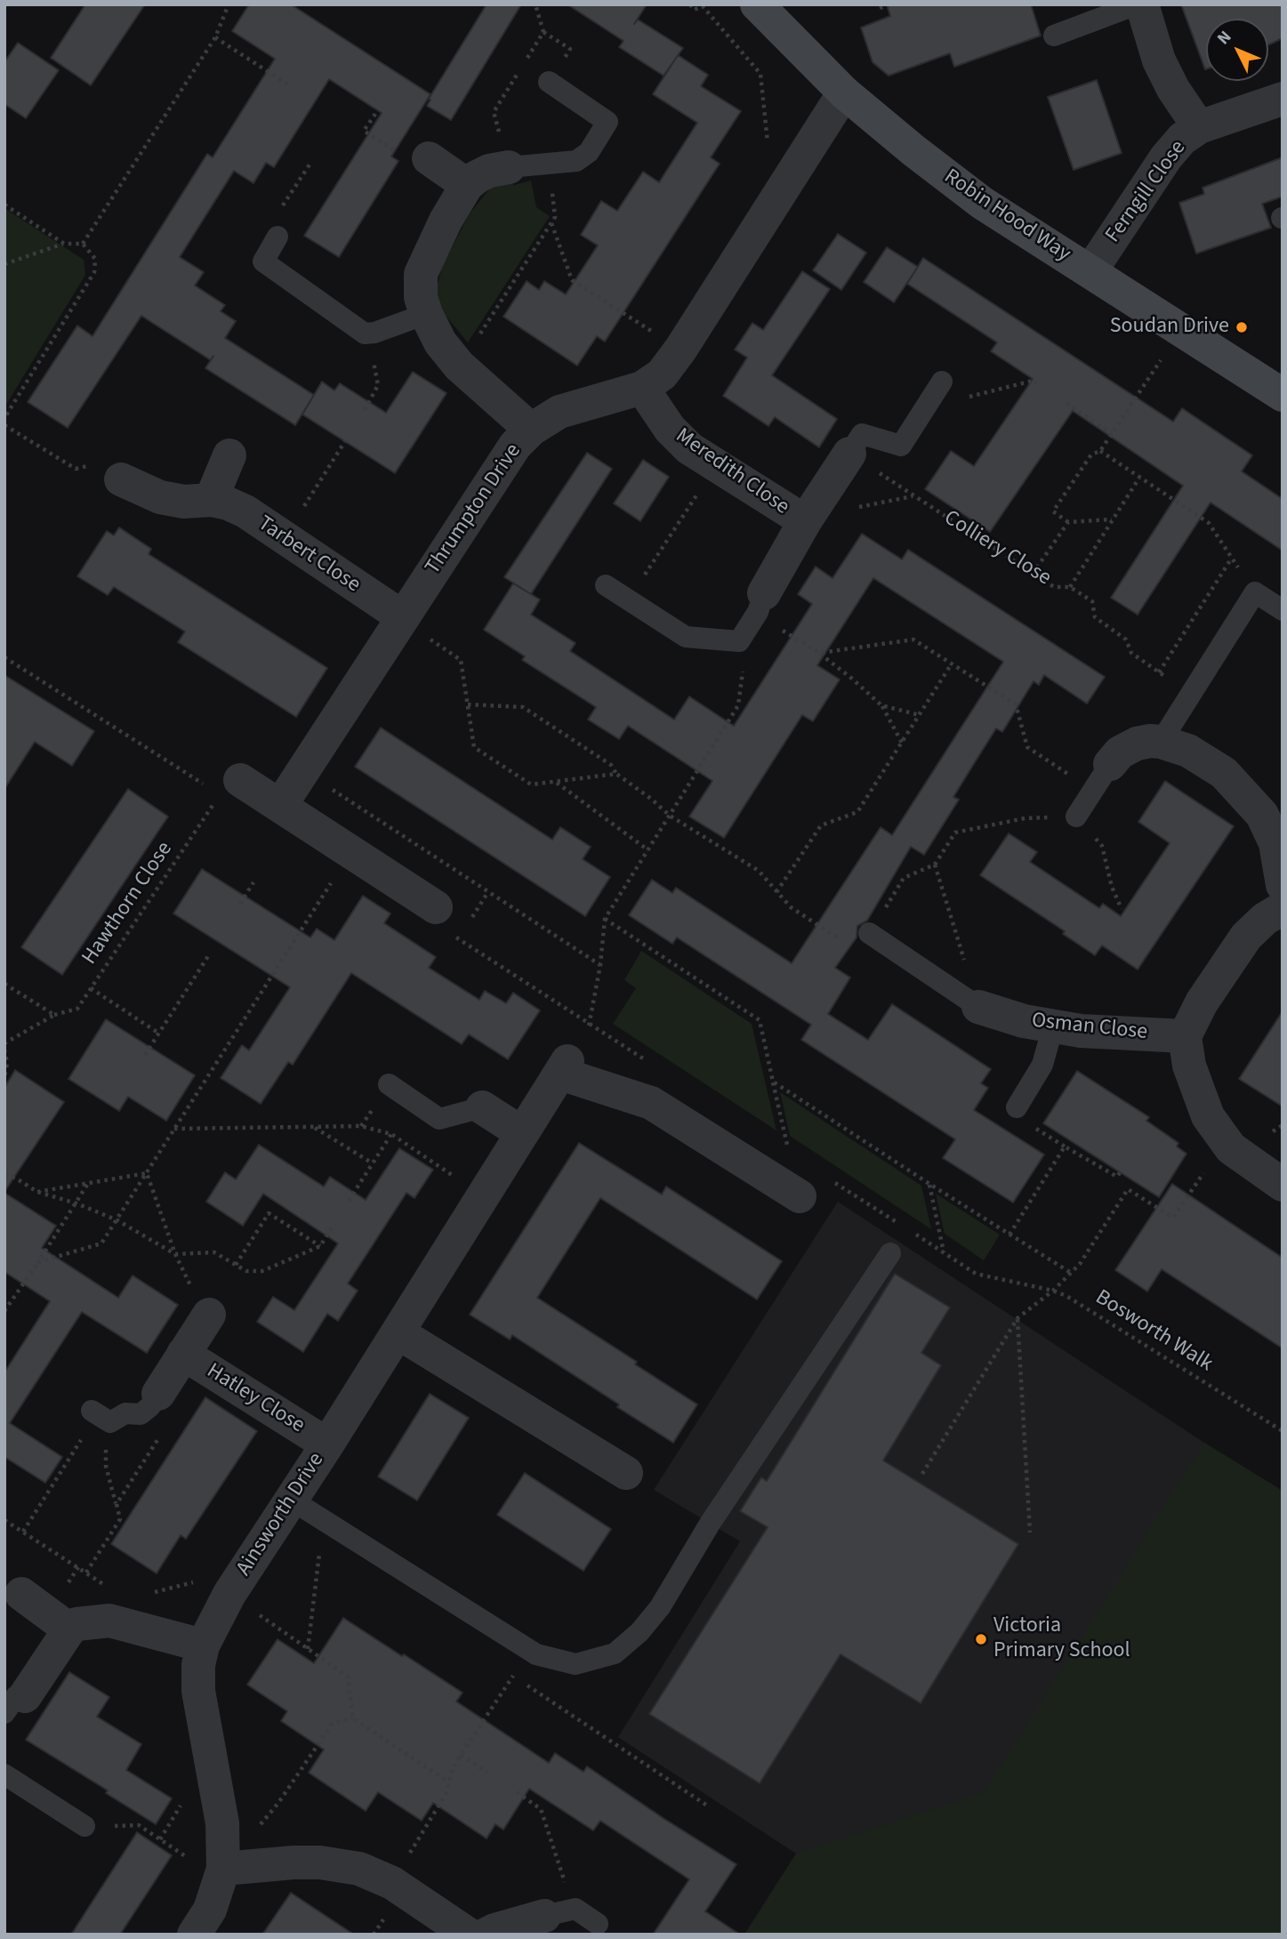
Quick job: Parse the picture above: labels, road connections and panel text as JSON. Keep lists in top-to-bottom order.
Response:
{
  "streets": {
    "street": [
      "Ferngill Close",
      "Robin Hood Way",
      "Meredith Close",
      "Thrumpton Drive",
      "Tarbert Close",
      "Osman Close",
      "Hatley Close",
      "Ainsworth Drive"
    ],
    "path": ["Colliery Close", "Hawthorn Close", "Bosworth Walk"]
  },
  "crossings": [
    ["Ferngill Close", "Robin Hood Way"],
    ["Robin Hood Way", "Thrumpton Drive"],
    ["Meredith Close", "Thrumpton Drive"],
    ["Meredith Close", "Colliery Close"],
    ["Thrumpton Drive", "Tarbert Close"],
    ["Hatley Close", "Ainsworth Drive"]
  ],
  "places": ["Soudan Drive", "Victoria Primary School"],
  "north": "top left"
}
